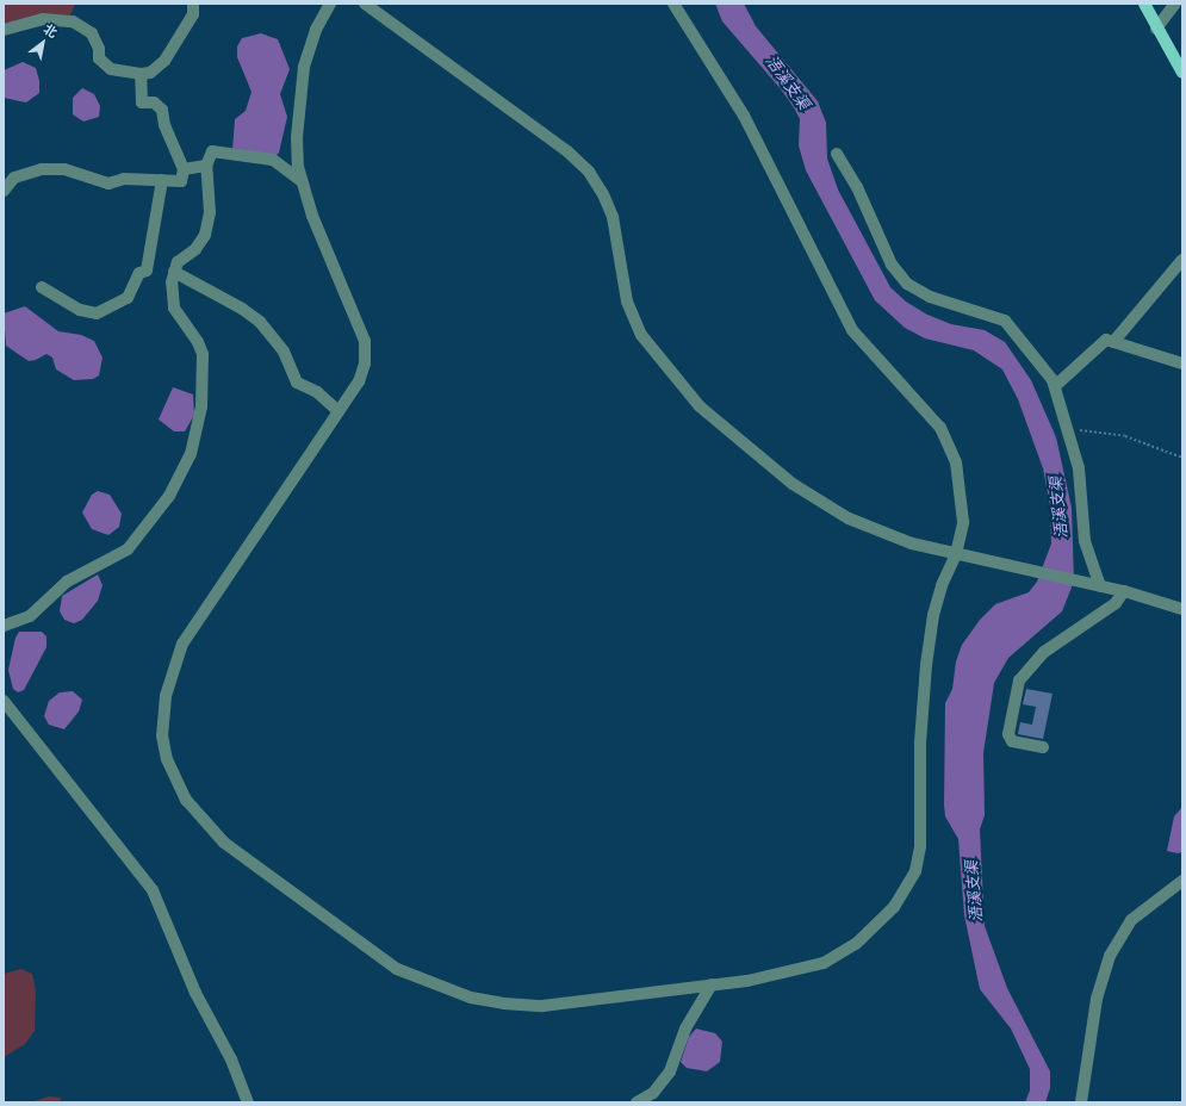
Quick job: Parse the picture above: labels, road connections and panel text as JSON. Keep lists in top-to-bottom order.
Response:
{
  "water": ["浯溪支渠"],
  "north": "top right"
}
